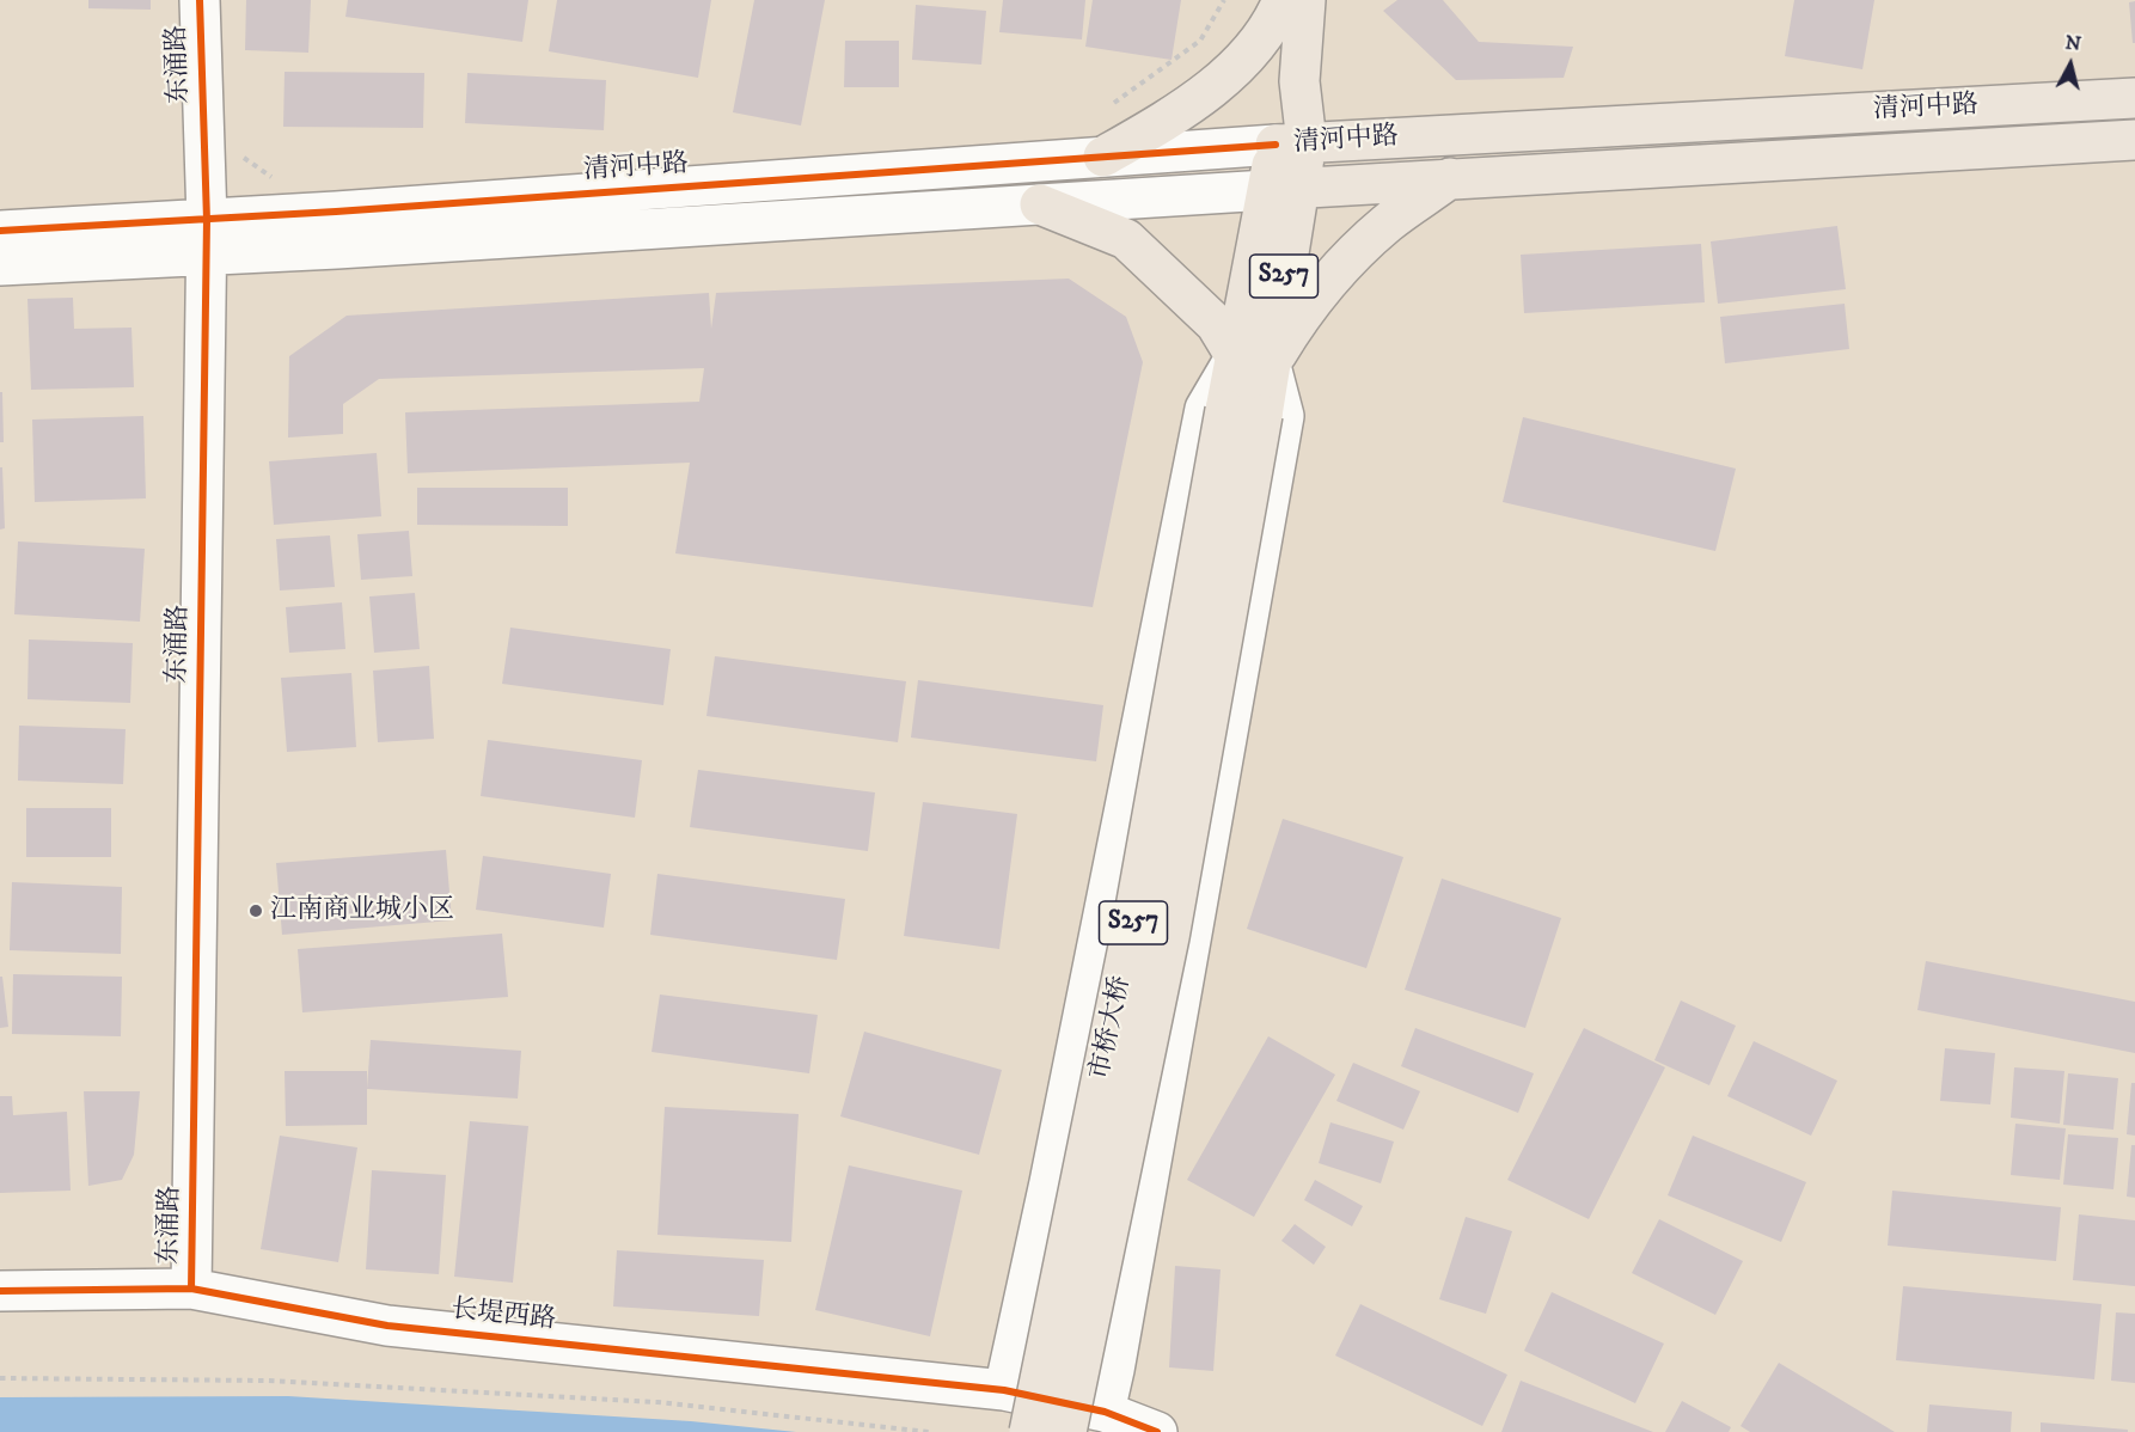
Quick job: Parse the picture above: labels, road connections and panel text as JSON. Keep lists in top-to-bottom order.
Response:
{
  "streets": {
    "main road": ["清河中路", "S257", "市桥大桥"],
    "street": ["东涌路", "长堤西路"]
  },
  "crossings": [
    ["东涌路", "清河中路"],
    ["东涌路", "长堤西路"],
    ["清河中路", "S257"],
    ["S257", "市桥大桥"]
  ],
  "places": ["江南商业城小区"],
  "north": "top"
}
